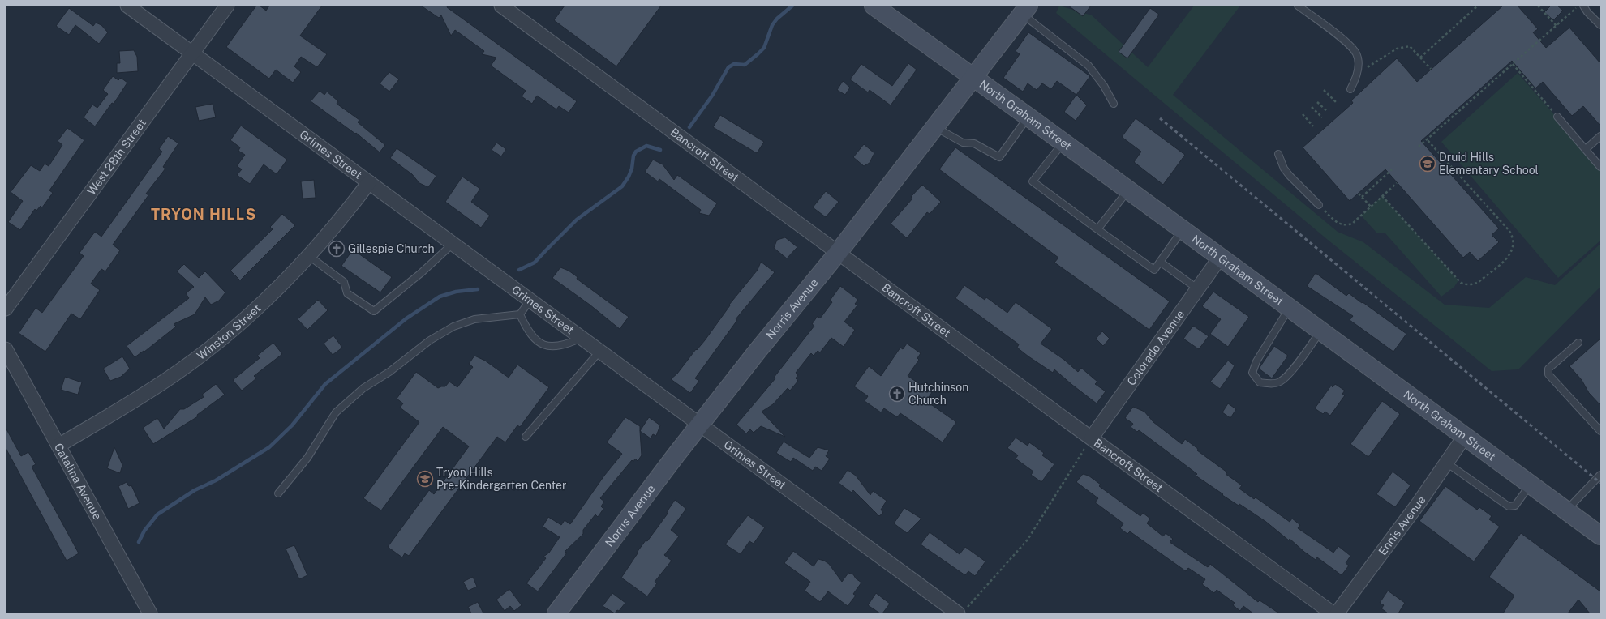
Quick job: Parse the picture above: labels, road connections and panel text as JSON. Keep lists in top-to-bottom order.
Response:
{
  "streets": {
    "main road": ["North Graham Street", "Norris Avenue"],
    "street": [
      "Grimes Street",
      "Bancroft Street",
      "West 28th Street",
      "Winston Street",
      "Colorado Avenue",
      "Catalina Avenue",
      "Ennis Avenue"
    ]
  },
  "crossings": [
    ["North Graham Street", "Norris Avenue"],
    ["North Graham Street", "Colorado Avenue"],
    ["North Graham Street", "Ennis Avenue"],
    ["Grimes Street", "West 28th Street"],
    ["Grimes Street", "Norris Avenue"],
    ["Grimes Street", "Winston Street"],
    ["Bancroft Street", "Norris Avenue"],
    ["Bancroft Street", "Colorado Avenue"],
    ["Winston Street", "Catalina Avenue"]
  ],
  "districts": ["TRYON HILLS"],
  "places": {
    "school or university": ["Druid Hills Elementary School", "Tryon Hills Pre-Kindergarten Center"],
    "church": ["Gillespie Church", "Hutchinson Church"]
  }
}
